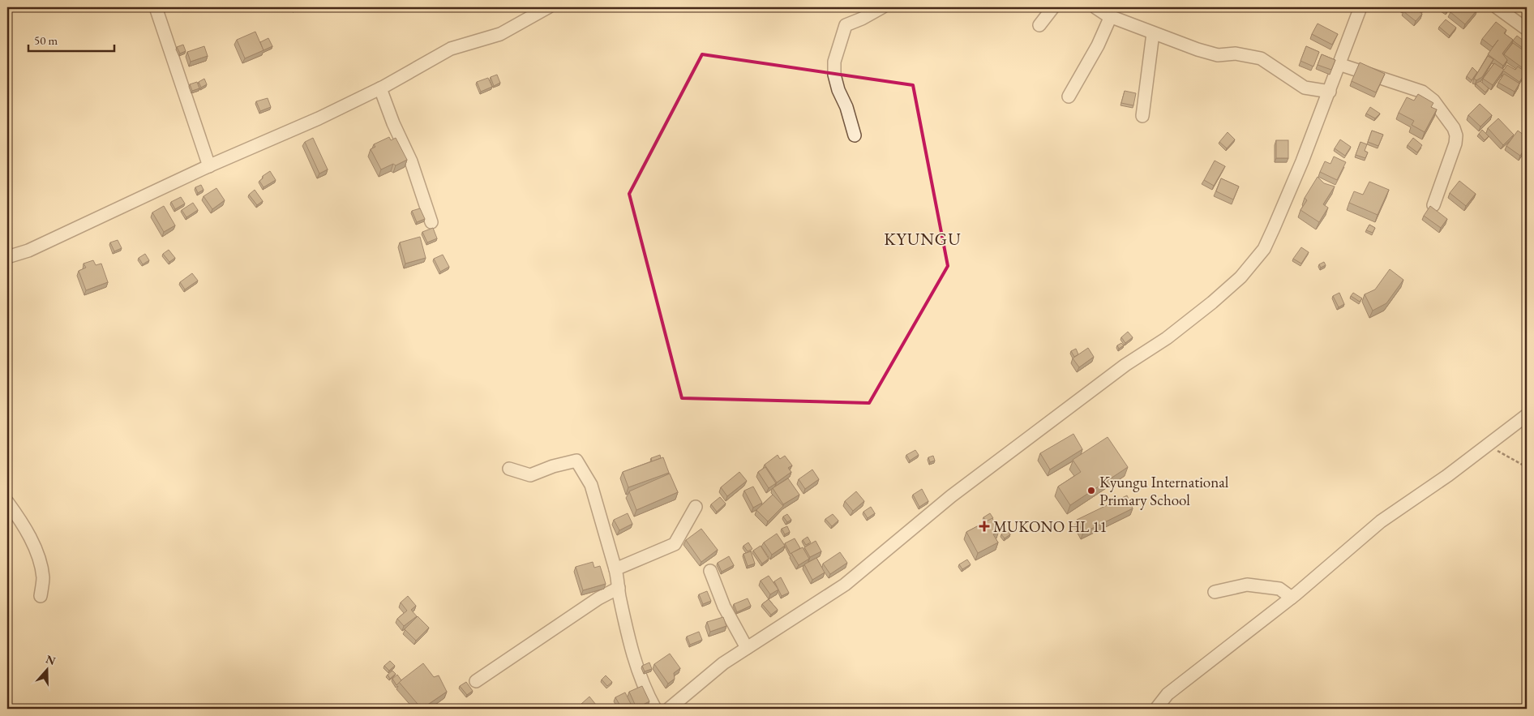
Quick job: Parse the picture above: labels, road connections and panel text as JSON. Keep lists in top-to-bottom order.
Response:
{
  "districts": ["KYUNGU"],
  "places": {
    "other": ["Kyungu International Primary School"],
    "health": ["MUKONO HL 11"]
  },
  "scale_bar": "50 m",
  "north": "top"
}
